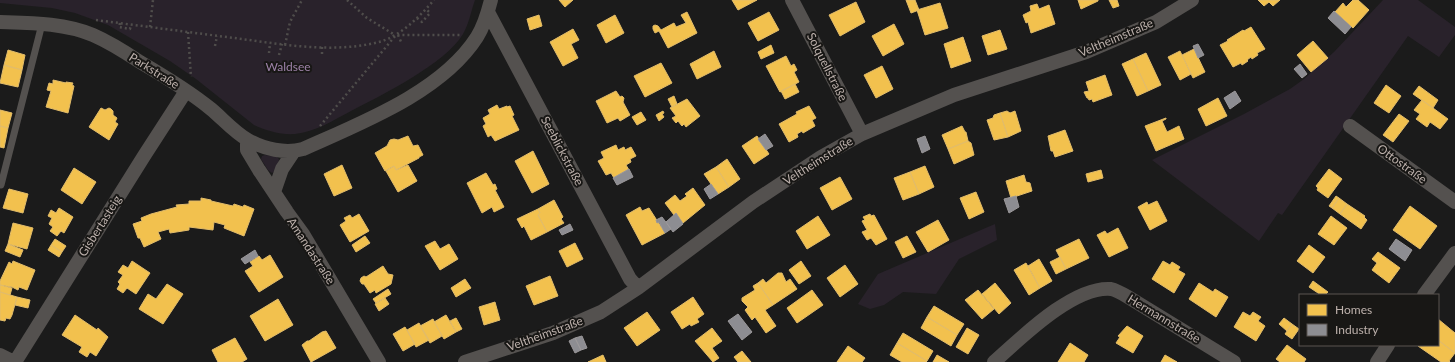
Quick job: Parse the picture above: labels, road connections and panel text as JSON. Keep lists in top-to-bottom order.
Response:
{
  "streets": {
    "street": [
      "Veltheimstraße",
      "Solquellstraße",
      "Parkstraße",
      "Seeblickstraße",
      "Ottostraße",
      "Gisbertasteig",
      "Amandastraße",
      "Hermannstraße"
    ]
  },
  "crossings": [
    ["Veltheimstraße", "Solquellstraße"],
    ["Veltheimstraße", "Seeblickstraße"],
    ["Parkstraße", "Seeblickstraße"],
    ["Parkstraße", "Gisbertasteig"],
    ["Parkstraße", "Amandastraße"]
  ],
  "parks": ["Waldsee"],
  "legend": ["Homes", "Industry"]
}
